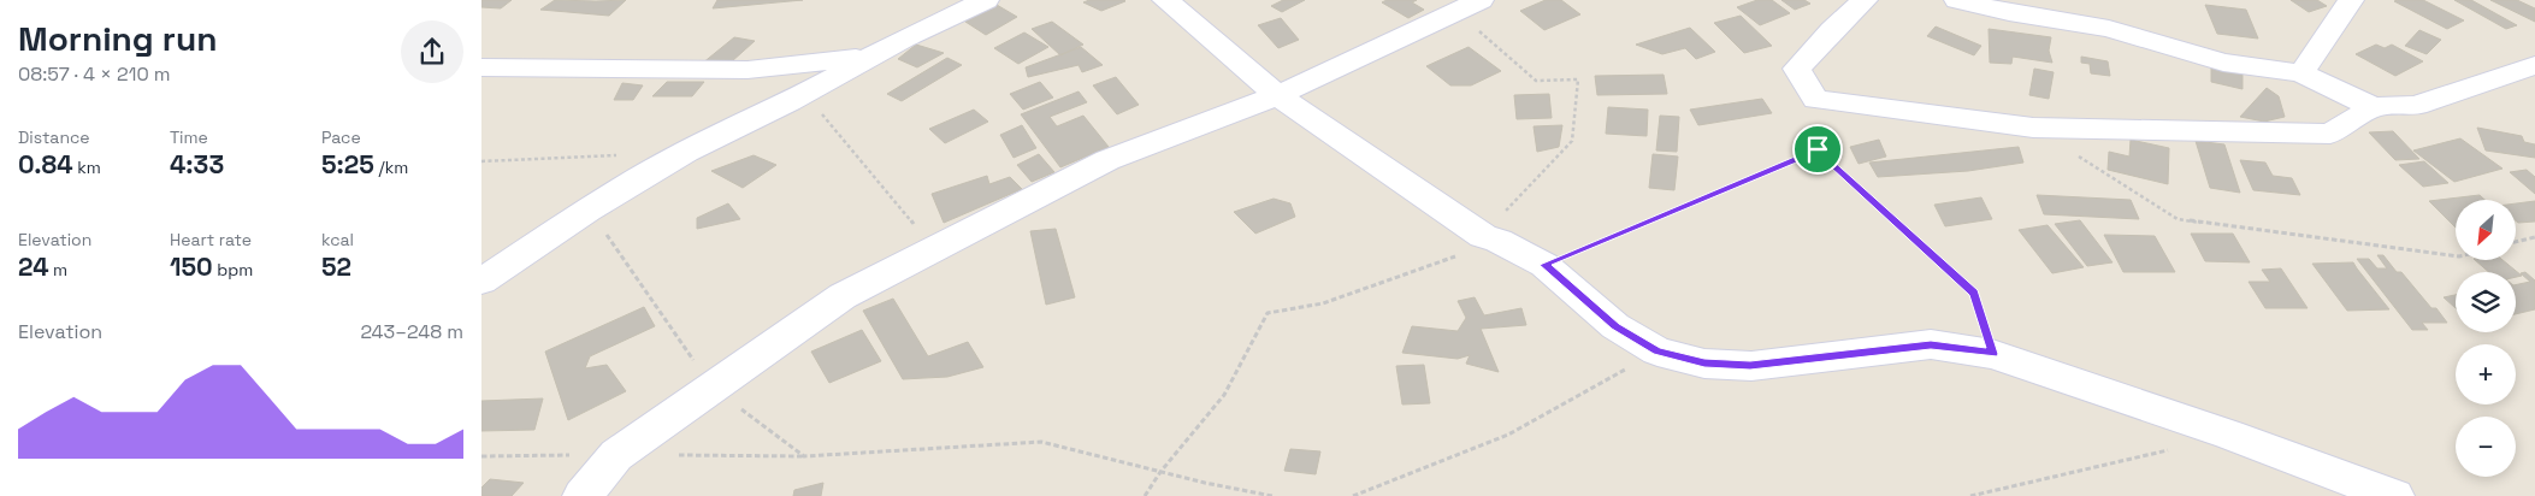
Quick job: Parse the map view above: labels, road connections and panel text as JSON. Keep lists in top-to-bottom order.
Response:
{
  "north": "bottom left",
  "page": {
    "heading": ["Morning run", "08:57 · 4 × 210 m"],
    "stats": [
      ["Distance", "0.84 km"],
      ["Time", "4:33"],
      ["Pace", "5:25 /km"],
      ["Elevation", "24 m"],
      ["Heart rate", "150 bpm"],
      ["kcal", "52"]
    ],
    "map_buttons": ["+", "−"],
    "chart": ["Elevation", "243–248 m"]
  }
}
